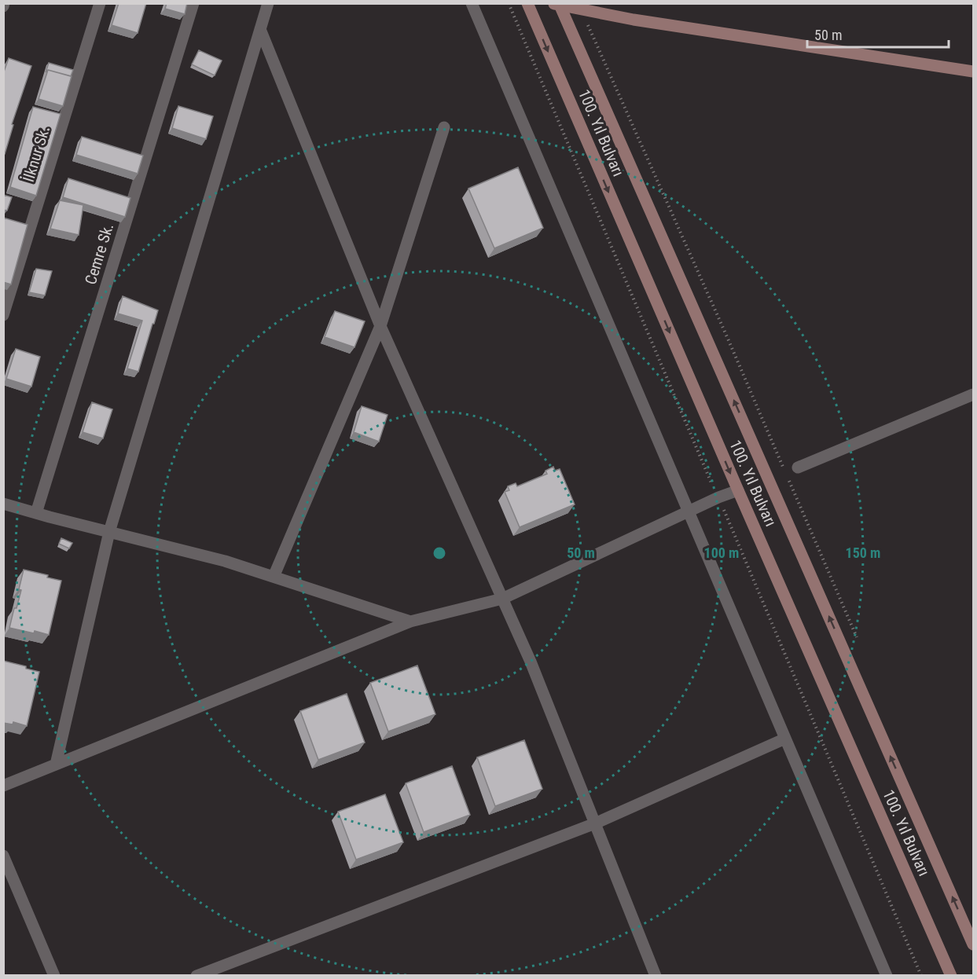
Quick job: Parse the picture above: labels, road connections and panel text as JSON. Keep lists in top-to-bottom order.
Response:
{
  "streets": {
    "main road": ["100. Yıl Bulvarı"],
    "street": ["İlknur Sk.", "Cemre Sk."]
  },
  "scale_bar": "50 m",
  "rings": ["50 m", "100 m", "150 m"]
}
